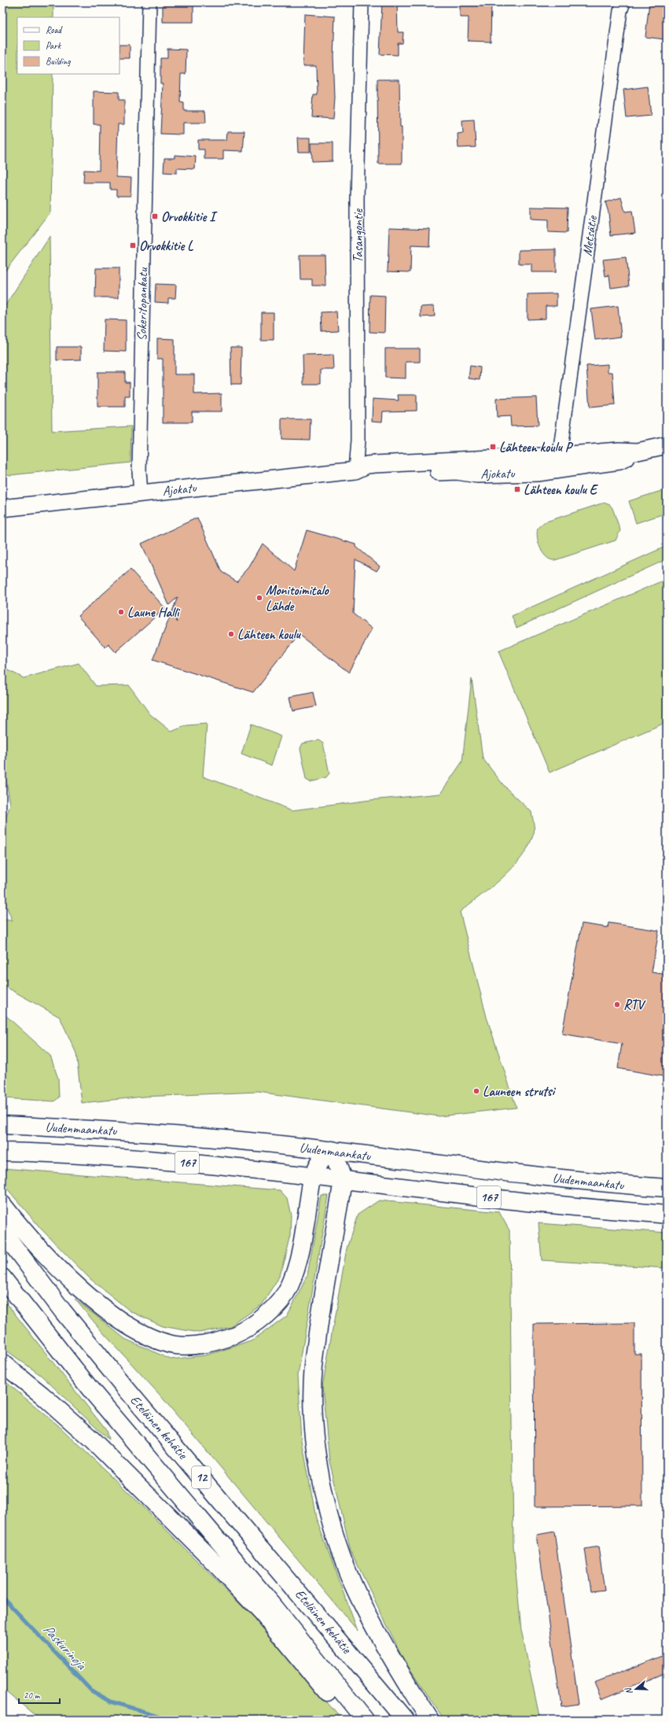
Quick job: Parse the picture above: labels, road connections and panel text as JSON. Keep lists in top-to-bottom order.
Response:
{
  "streets": {
    "main road": [
      "Uudenmaankatu",
      "167",
      "Eteläinen kehätie",
      "12"
    ],
    "street": [
      "Tasangontie",
      "Metsätie",
      "Sokeritopankatu",
      "Ajokatu"
    ]
  },
  "crossings": [
    ["Tasangontie", "Ajokatu"],
    ["Metsätie", "Ajokatu"],
    ["Sokeritopankatu", "Ajokatu"]
  ],
  "water": ["Paskurinoja"],
  "places": {
    "transit": [
      "Orvokkitie I",
      "Orvokkitie L",
      "Lähteen koulu P",
      "Lähteen koulu E"
    ],
    "other": [
      "Monitoimitalo Lähde",
      "Laune Halli",
      "Lähteen koulu",
      "RTV",
      "Launeen strutsi"
    ]
  },
  "legend": ["Road", "Park", "Building"],
  "scale_bar": "20 m",
  "north": "left"
}
